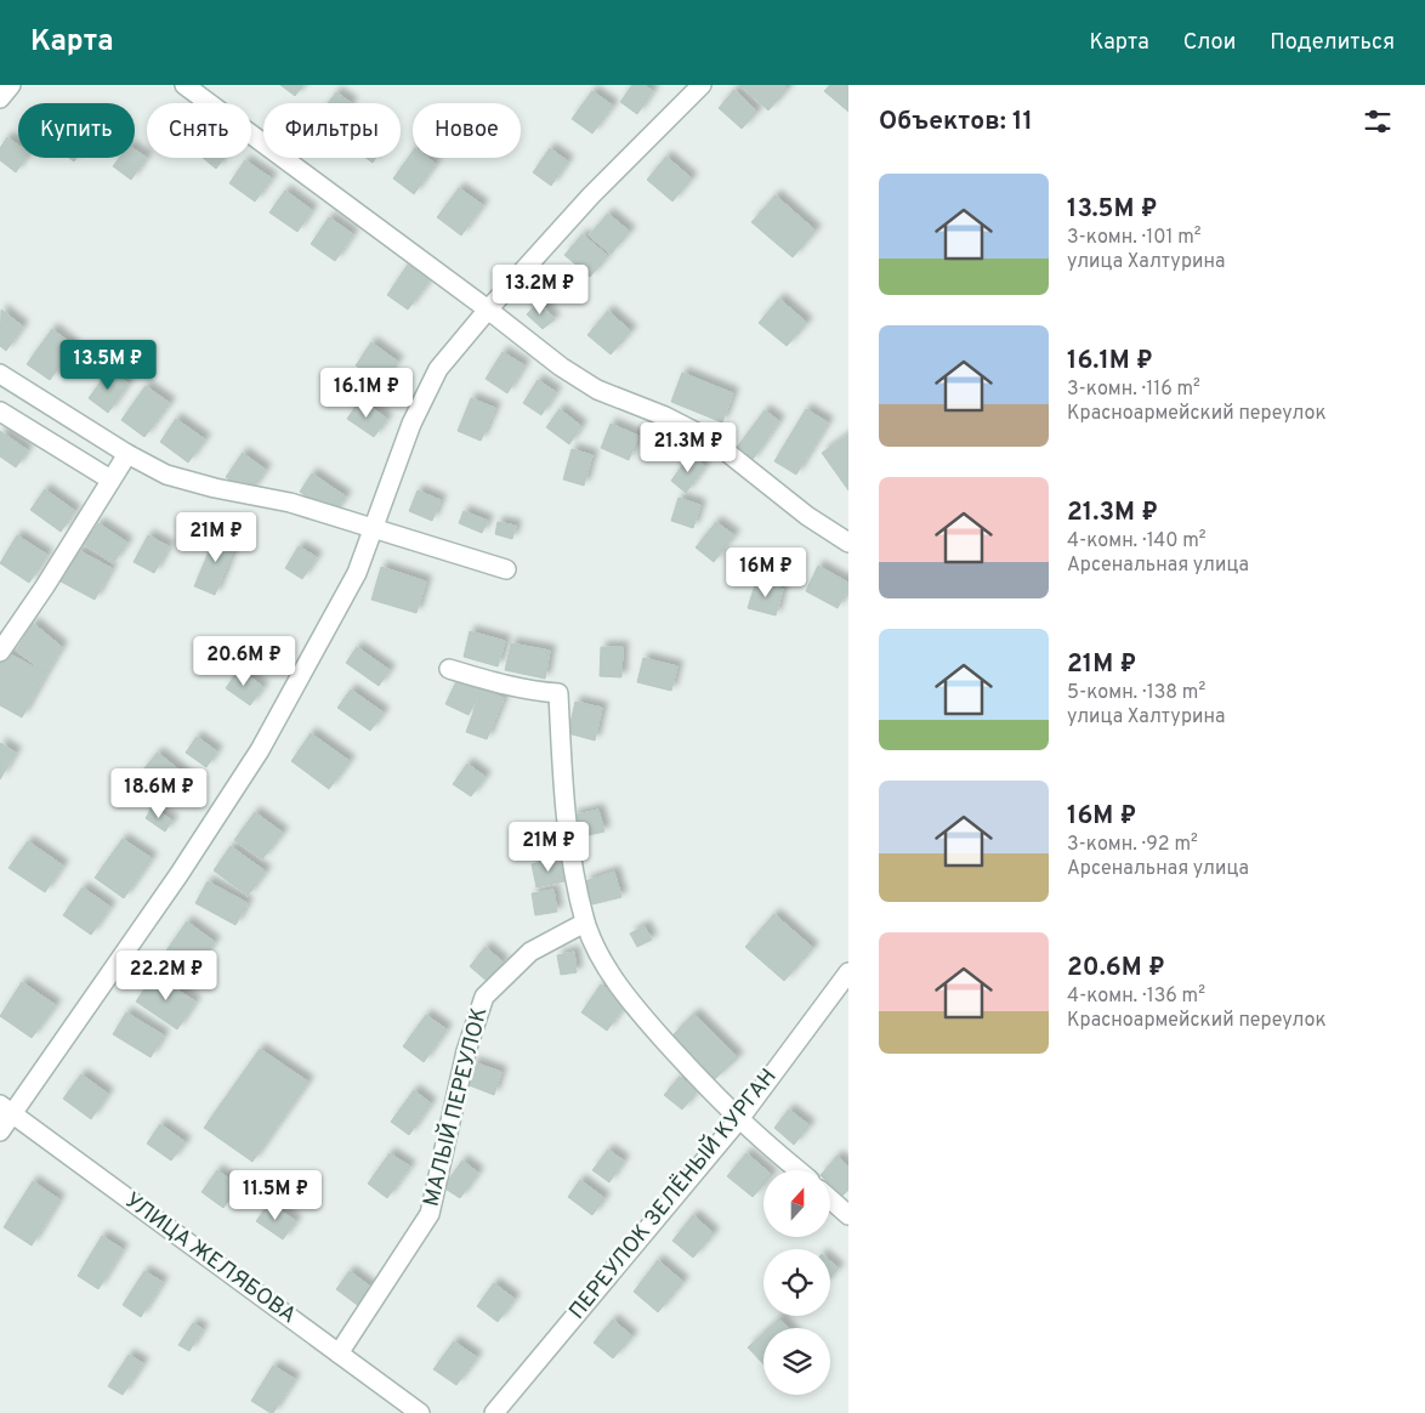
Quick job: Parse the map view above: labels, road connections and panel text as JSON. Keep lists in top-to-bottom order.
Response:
{
  "streets": {
    "street": ["МАЛЫЙ ПЕРЕУЛОК", "ПЕРЕУЛОК ЗЕЛЁНЫЙ КУРГАН", "УЛИЦА ЖЕЛЯБОВА"]
  },
  "crossings": [
    ["МАЛЫЙ ПЕРЕУЛОК", "УЛИЦА ЖЕЛЯБОВА"]
  ],
  "north": "top",
  "page": {
    "header": "Карта",
    "nav": ["Карта", "Слои", "Поделиться"],
    "heading": "Объектов: 11",
    "chip": [
      "Купить",
      "Снять",
      "Фильтры",
      "Новое"
    ],
    "list": [
      {
        "name": "13.5M ₽",
        "note": "3-комн. · 101 m² · улица Халтурина"
      },
      {
        "name": "16.1M ₽",
        "note": "3-комн. · 116 m² · Красноармейский переулок"
      },
      {
        "name": "21.3M ₽",
        "note": "4-комн. · 140 m² · Арсенальная улица"
      },
      {
        "name": "21M ₽",
        "note": "5-комн. · 138 m² · улица Халтурина"
      },
      {
        "name": "16M ₽",
        "note": "3-комн. · 92 m² · Арсенальная улица"
      },
      {
        "name": "20.6M ₽",
        "note": "4-комн. · 136 m² · Красноармейский переулок"
      }
    ],
    "price": [
      "13.2M ₽",
      "13.5M ₽",
      "16.1M ₽",
      "21.3M ₽",
      "21M ₽",
      "16M ₽",
      "20.6M ₽",
      "18.6M ₽",
      "21M ₽",
      "22.2M ₽",
      "11.5M ₽"
    ]
  }
}
